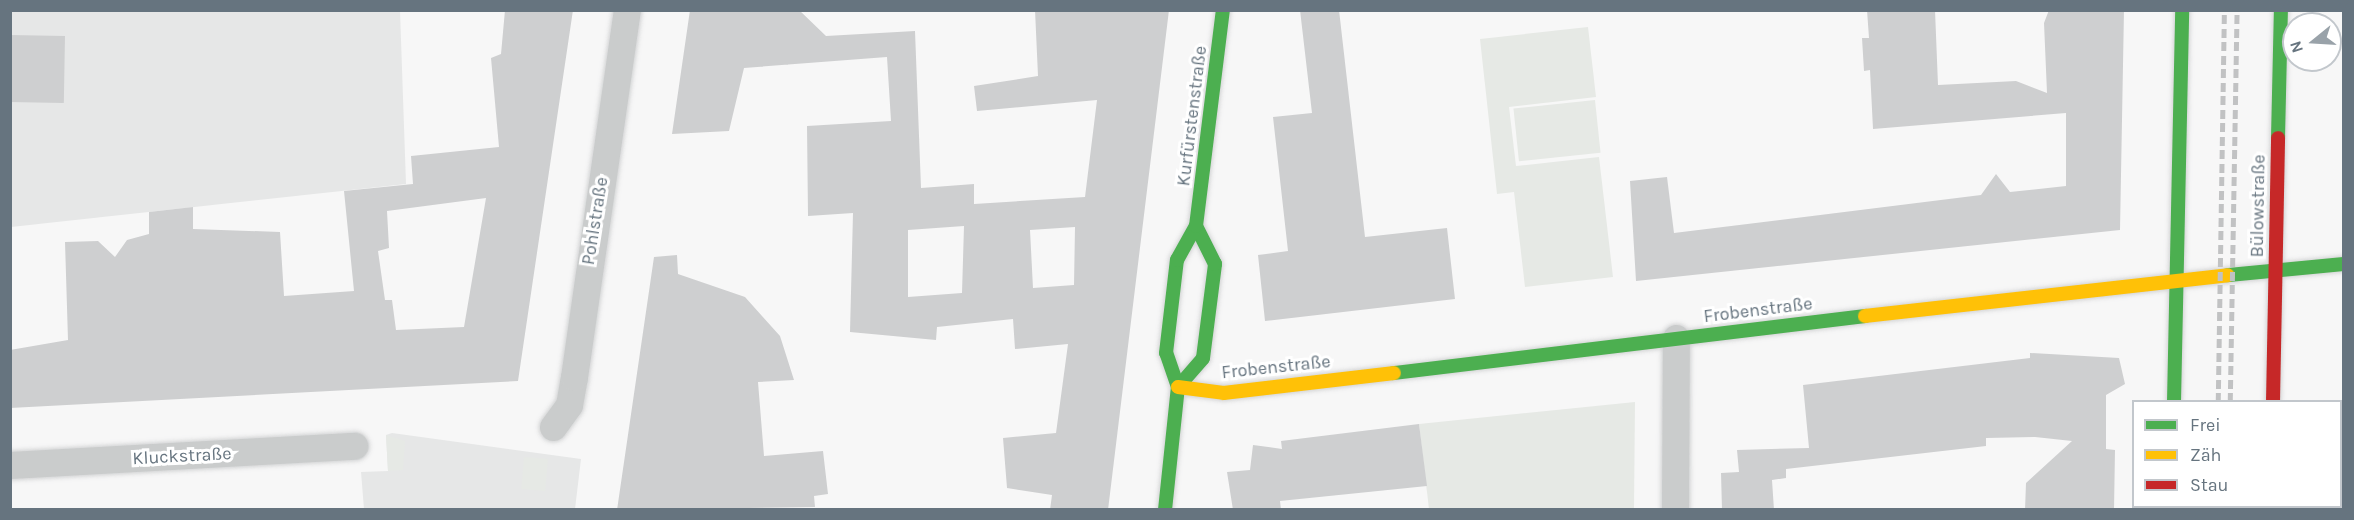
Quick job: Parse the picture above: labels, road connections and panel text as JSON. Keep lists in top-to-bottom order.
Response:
{
  "streets": {
    "street": [
      "Kurfürstenstraße",
      "Bülowstraße",
      "Pohlstraße",
      "Frobenstraße",
      "Kluckstraße"
    ]
  },
  "crossings": [
    ["Kurfürstenstraße", "Frobenstraße"],
    ["Bülowstraße", "Frobenstraße"]
  ],
  "legend": ["Frei", "Zäh", "Stau"],
  "north": "left"
}
